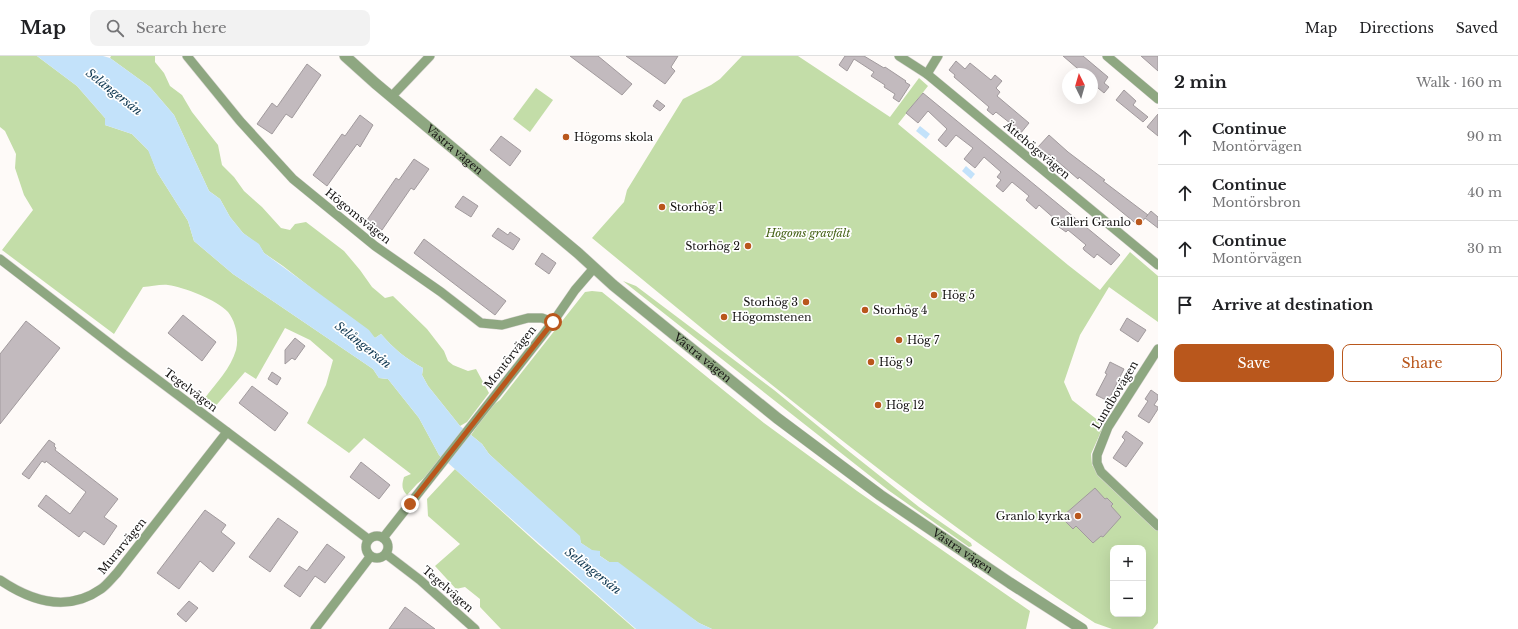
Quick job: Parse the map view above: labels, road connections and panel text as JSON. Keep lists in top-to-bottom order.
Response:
{
  "streets": {
    "street": [
      "Västra vägen",
      "Ättehögsvägen",
      "Högomsvägen",
      "Montörvägen",
      "Tegelvägen",
      "Lundbovägen",
      "Murarvägen"
    ]
  },
  "crossings": [
    ["Västra vägen", "Montörvägen"],
    ["Högomsvägen", "Montörvägen"],
    ["Montörvägen", "Tegelvägen"],
    ["Tegelvägen", "Murarvägen"]
  ],
  "water": ["Selångersån"],
  "parks": ["Högoms gravfält"],
  "places": [
    "Högoms skola",
    "Storhög 1",
    "Galleri Granlo",
    "Storhög 2",
    "Hög 5",
    "Storhög 3",
    "Storhög 4",
    "Högomstenen",
    "Hög 7",
    "Hög 9",
    "Hög 12",
    "Granlo kyrka"
  ],
  "north": "top",
  "page": {
    "header": "Map",
    "search": "Search here",
    "nav": ["Map", "Directions", "Saved"],
    "heading": ["2 min", "Walk · 160 m"],
    "list": [
      ["Continue", "Montörvägen", "90 m"],
      ["Continue", "Montörsbron", "40 m"],
      ["Continue", "Montörvägen", "30 m"],
      "Arrive at destination"
    ],
    "buttons": ["Save", "Share"],
    "map_buttons": ["+", "−"]
  }
}
